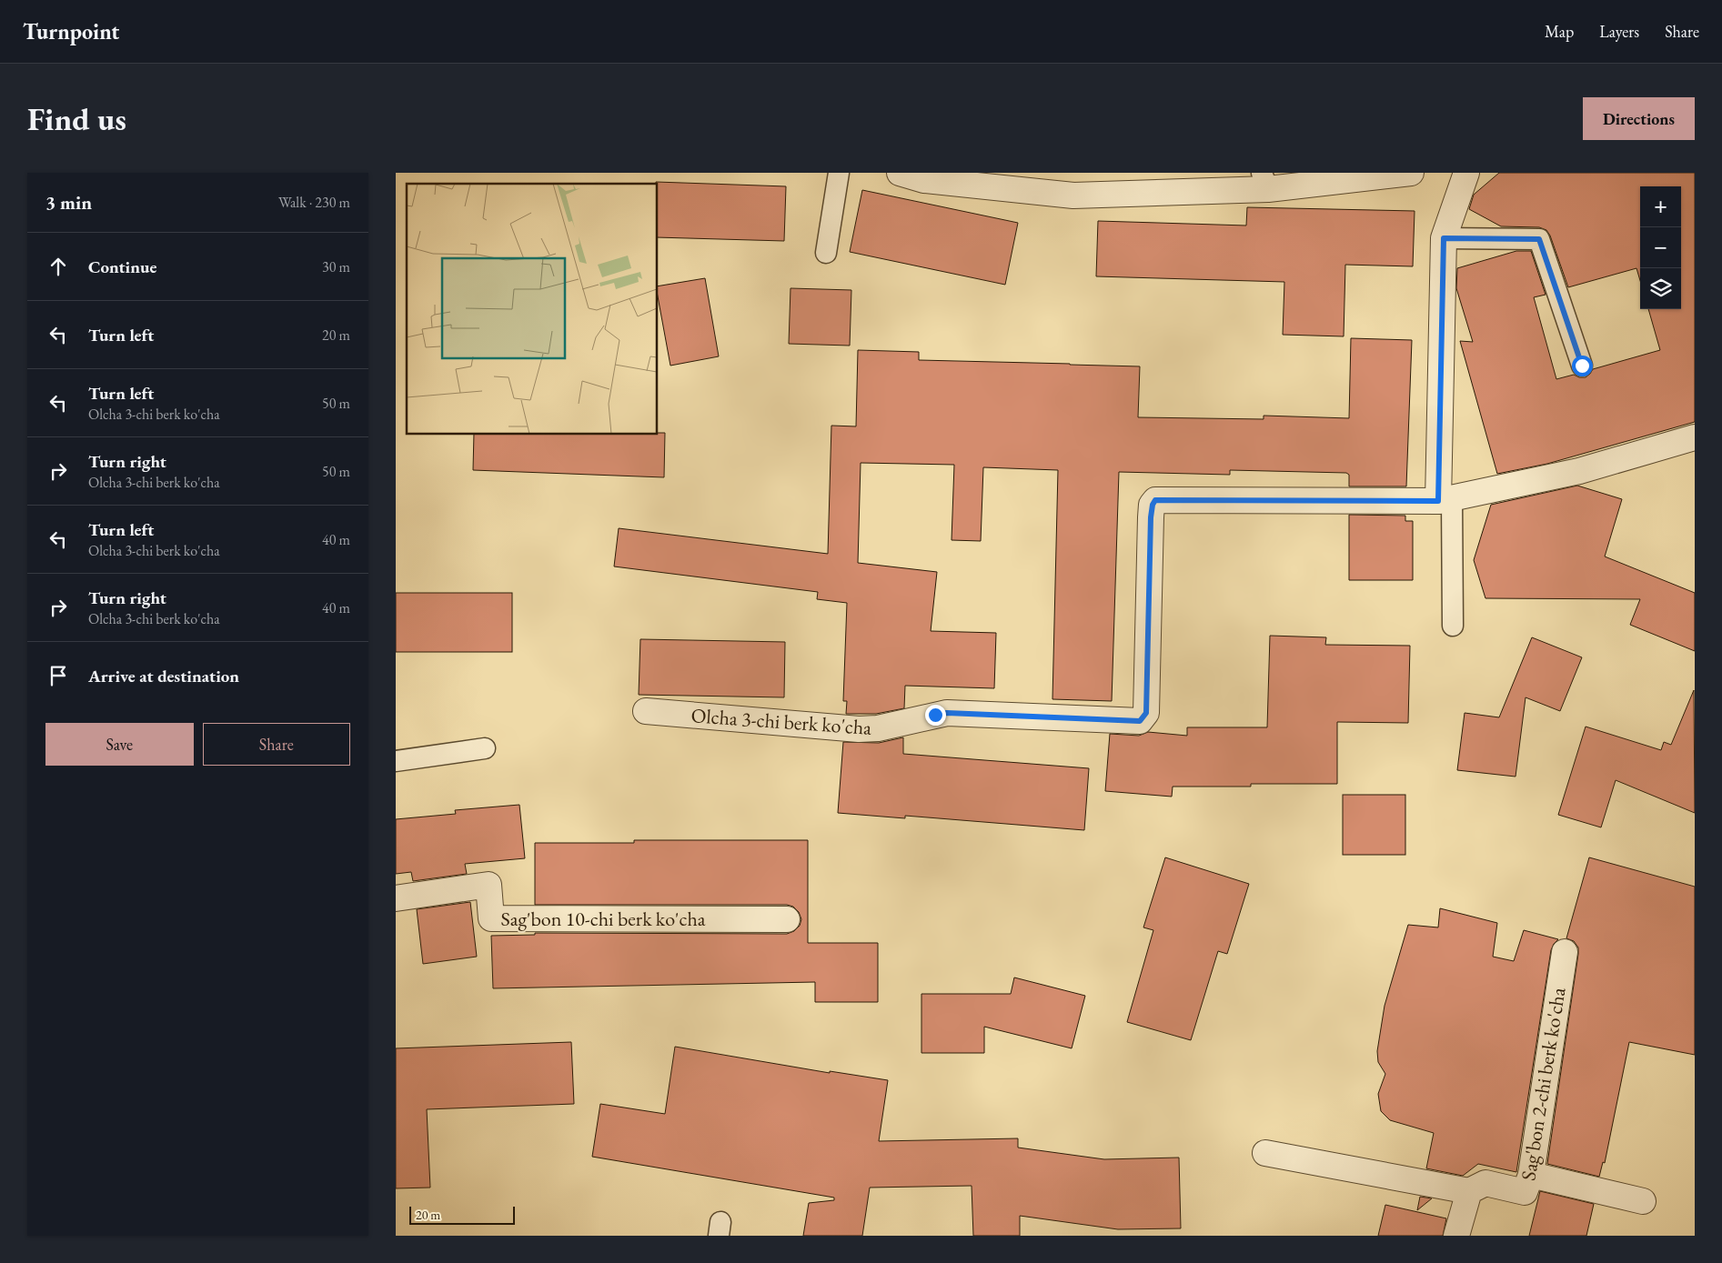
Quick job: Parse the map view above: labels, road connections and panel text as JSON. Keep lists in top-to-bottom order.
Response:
{
  "streets": {
    "street": ["Olcha 3-chi berk ko'cha", "Sag'bon 10-chi berk ko'cha", "Sag'bon 2-chi berk ko'cha"]
  },
  "scale_bar": "20 m",
  "page": {
    "header": "Turnpoint",
    "nav": ["Map", "Layers", "Share"],
    "buttons": [
      "Directions",
      ["Save", "Share"]
    ],
    "title": "Find us",
    "heading": ["3 min", "Walk · 230 m"],
    "map_buttons": ["+", "−"],
    "list": [
      ["Continue", "30 m"],
      ["Turn left", "20 m"],
      ["Turn left", "Olcha 3-chi berk ko'cha", "50 m"],
      ["Turn right", "Olcha 3-chi berk ko'cha", "50 m"],
      ["Turn left", "Olcha 3-chi berk ko'cha", "40 m"],
      ["Turn right", "Olcha 3-chi berk ko'cha", "40 m"],
      "Arrive at destination"
    ],
    "scale": "20 m"
  }
}
